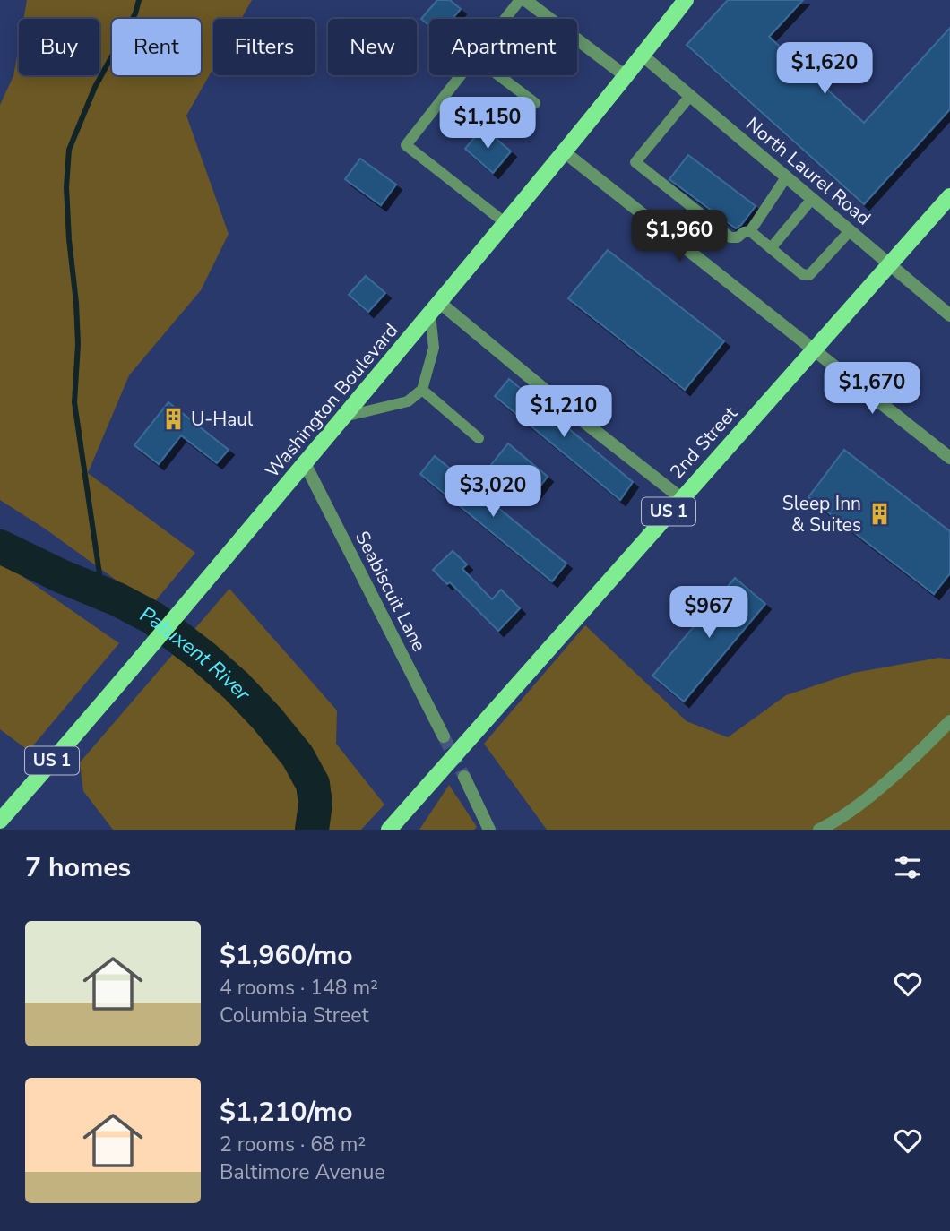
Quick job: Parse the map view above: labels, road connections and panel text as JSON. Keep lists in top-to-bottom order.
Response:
{
  "streets": {
    "main road": ["Washington Boulevard", "2nd Street", "US 1"],
    "street": ["North Laurel Road", "Seabiscuit Lane"]
  },
  "crossings": [
    ["North Laurel Road", "Washington Boulevard"],
    ["North Laurel Road", "2nd Street"],
    ["Washington Boulevard", "Seabiscuit Lane"]
  ],
  "water": ["Patuxent River"],
  "places": {
    "building": ["U-Haul", "Sleep Inn & Suites"]
  },
  "page": {
    "chip": [
      "Buy",
      "Rent",
      "Filters",
      "New",
      "Apartment"
    ],
    "price": [
      "$1,620",
      "$1,150",
      "$1,960",
      "$1,670",
      "$1,210",
      "$3,020",
      "$967"
    ],
    "heading": "7 homes",
    "list": [
      {
        "name": "$1,960/mo",
        "note": "4 rooms · 148 m² · Columbia Street"
      },
      {
        "name": "$1,210/mo",
        "note": "2 rooms · 68 m² · Baltimore Avenue"
      }
    ]
  }
}
